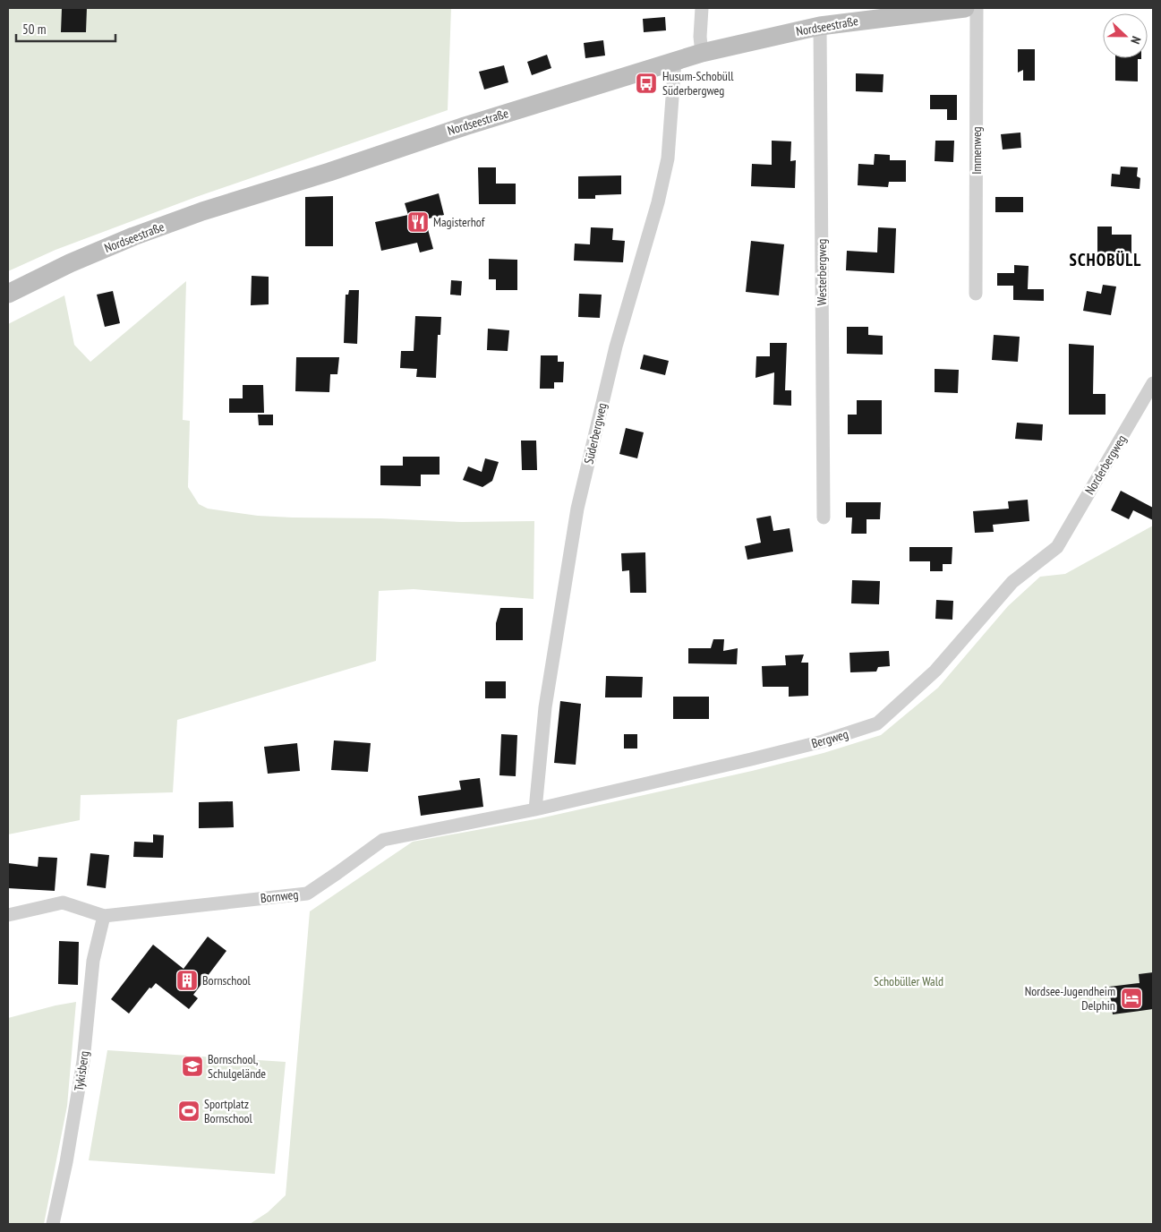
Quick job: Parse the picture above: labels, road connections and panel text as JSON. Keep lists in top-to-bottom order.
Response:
{
  "streets": {
    "main road": ["Nordseestraße"],
    "street": [
      "Immenweg",
      "Westerbergweg",
      "Süderbergweg",
      "Norderbergweg",
      "Bergweg",
      "Bornweg",
      "Tykisberg"
    ]
  },
  "crossings": [
    ["Nordseestraße", "Westerbergweg"],
    ["Nordseestraße", "Süderbergweg"],
    ["Süderbergweg", "Bergweg"],
    ["Süderbergweg", "Bornweg"],
    ["Norderbergweg", "Bergweg"],
    ["Bergweg", "Bornweg"],
    ["Bornweg", "Tykisberg"]
  ],
  "districts": ["SCHOBÜLL"],
  "parks": ["Schobüller Wald"],
  "places": {
    "bus stop": ["Husum-Schobüll Süderbergweg"],
    "restaurant": ["Magisterhof"],
    "building": ["Bornschool"],
    "hotel": ["Nordsee-Jugendheim Delphin"],
    "school or university": ["Bornschool, Schulgelände"],
    "sports": ["Sportplatz Bornschool"]
  },
  "scale_bar": "50 m",
  "north": "right"
}
